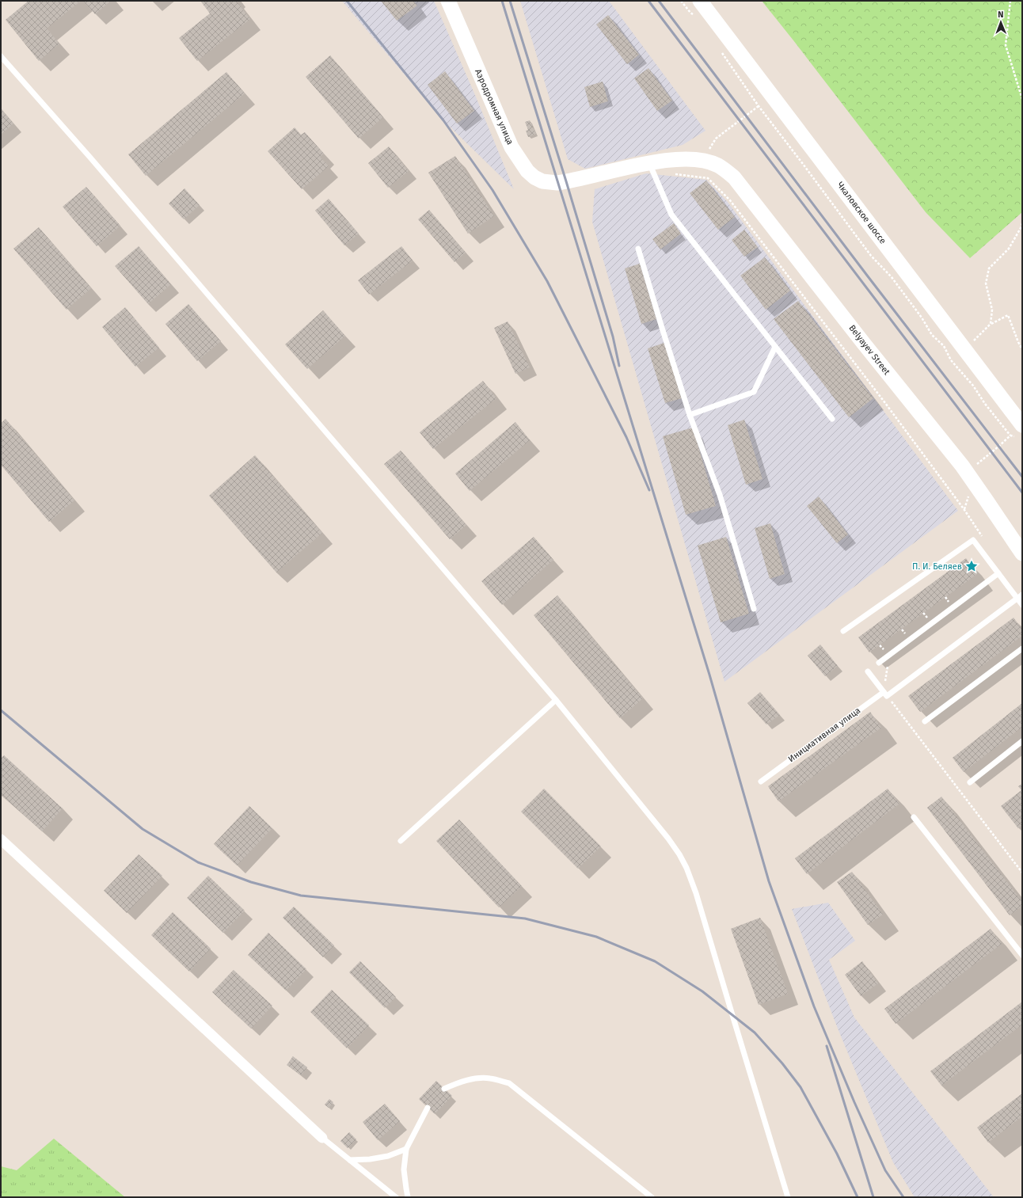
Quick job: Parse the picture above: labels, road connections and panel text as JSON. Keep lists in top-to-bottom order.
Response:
{
  "streets": {
    "street": ["Аэродромная улица", "Чкаловское шоссе", "Belyayev Street"],
    "lane": ["Инициативная улица"]
  },
  "crossings": [
    ["Аэродромная улица", "Belyayev Street"]
  ],
  "places": {
    "place": ["П. И. Беляев"]
  },
  "north": "top"
}
